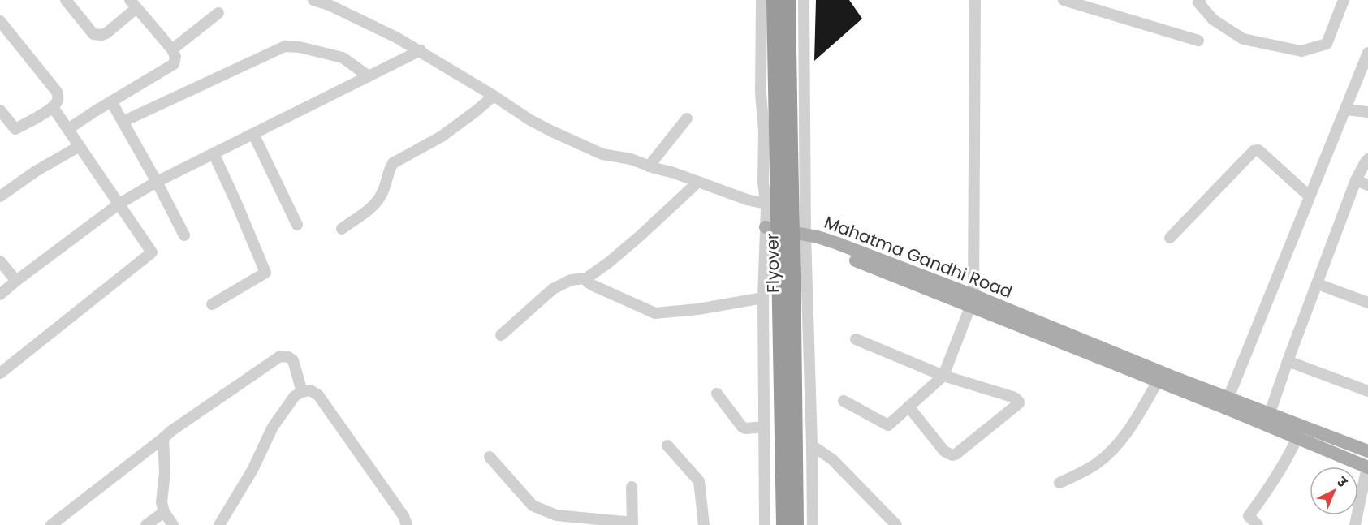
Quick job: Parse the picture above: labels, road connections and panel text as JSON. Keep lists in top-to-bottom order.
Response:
{
  "streets": {
    "highway": ["Flyover"],
    "main road": ["Mahatma Gandhi Road"]
  },
  "north": "top right"
}
